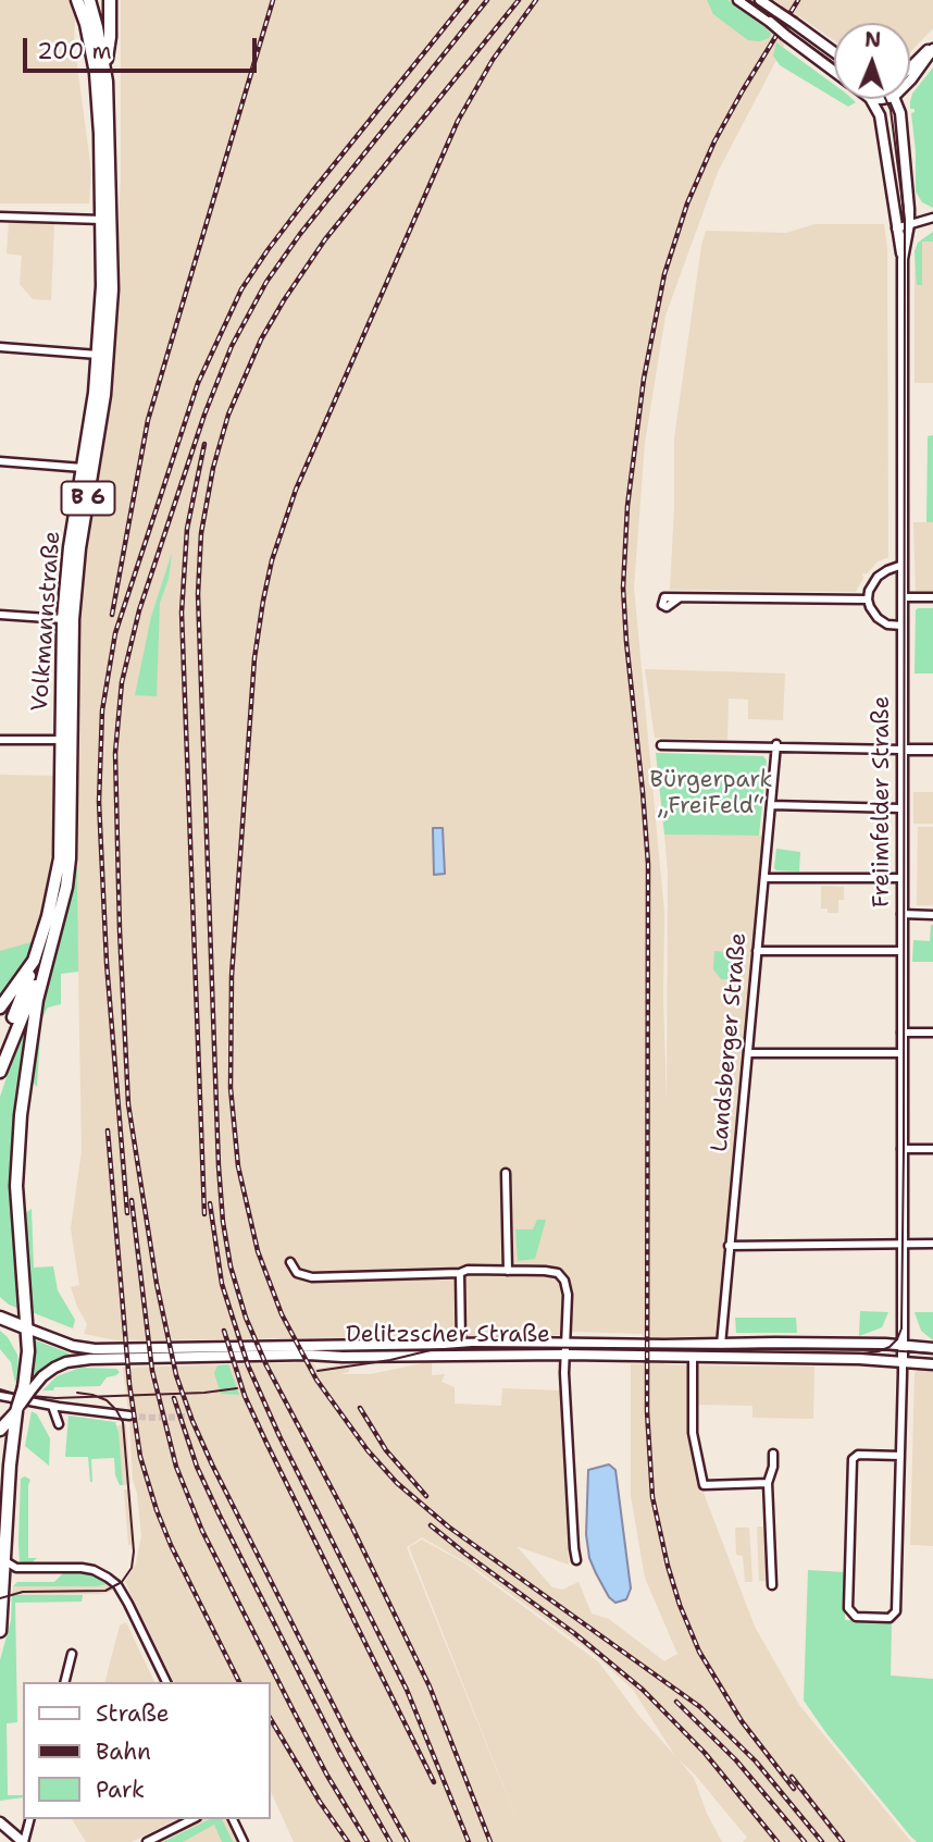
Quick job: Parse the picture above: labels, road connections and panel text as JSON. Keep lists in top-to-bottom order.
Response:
{
  "streets": {
    "main road": ["B 6", "Volkmannstraße"],
    "street": ["Freiimfelder Straße", "Landsberger Straße", "Delitzscher Straße"]
  },
  "crossings": [
    ["B 6", "Volkmannstraße"],
    ["Freiimfelder Straße", "Delitzscher Straße"],
    ["Landsberger Straße", "Delitzscher Straße"]
  ],
  "parks": ["Bürgerpark „FreiFeld“"],
  "legend": ["Straße", "Bahn", "Park"],
  "scale_bar": "200 m",
  "north": "top"
}
